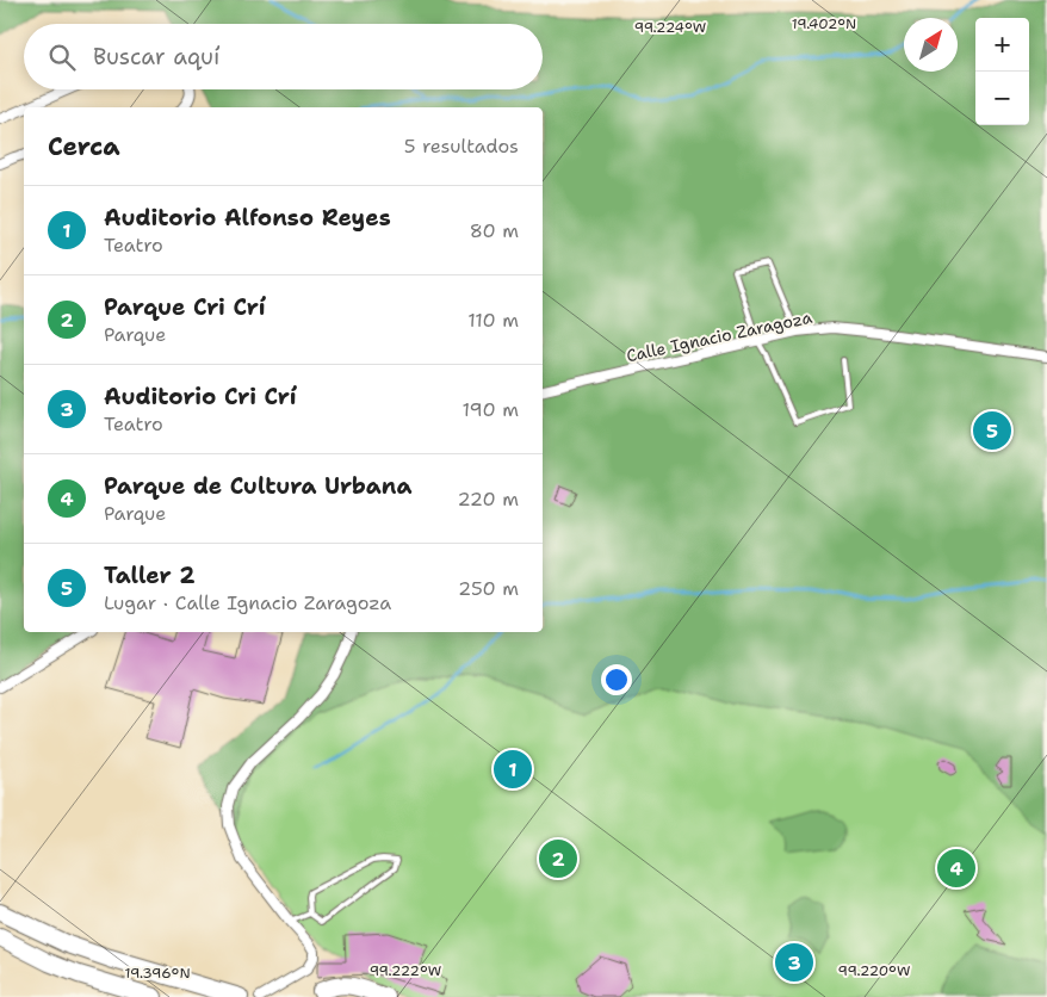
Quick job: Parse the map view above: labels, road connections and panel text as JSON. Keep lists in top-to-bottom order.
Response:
{
  "streets": {
    "street": ["Calle Ignacio Zaragoza"]
  },
  "north": "top right",
  "page": {
    "map_buttons": ["+", "−"],
    "search": "Buscar aquí",
    "heading": ["Cerca", "5 resultados"],
    "list": [
      {
        "mark": "1",
        "name": "Auditorio Alfonso Reyes",
        "note": "Teatro",
        "value": "80 m"
      },
      {
        "mark": "2",
        "name": "Parque Cri Crí",
        "note": "Parque",
        "value": "110 m"
      },
      {
        "mark": "3",
        "name": "Auditorio Cri Crí",
        "note": "Teatro",
        "value": "190 m"
      },
      {
        "mark": "4",
        "name": "Parque de Cultura Urbana",
        "note": "Parque",
        "value": "220 m"
      },
      {
        "mark": "5",
        "name": "Taller 2",
        "note": "Lugar · Calle Ignacio Zaragoza",
        "value": "250 m"
      }
    ],
    "pins": [
      "5",
      "1",
      "2",
      "4",
      "3"
    ]
  },
  "coordinates": [
    "19.402°N",
    "99.224°W",
    "99.222°W",
    "99.220°W",
    "19.396°N"
  ]
}
